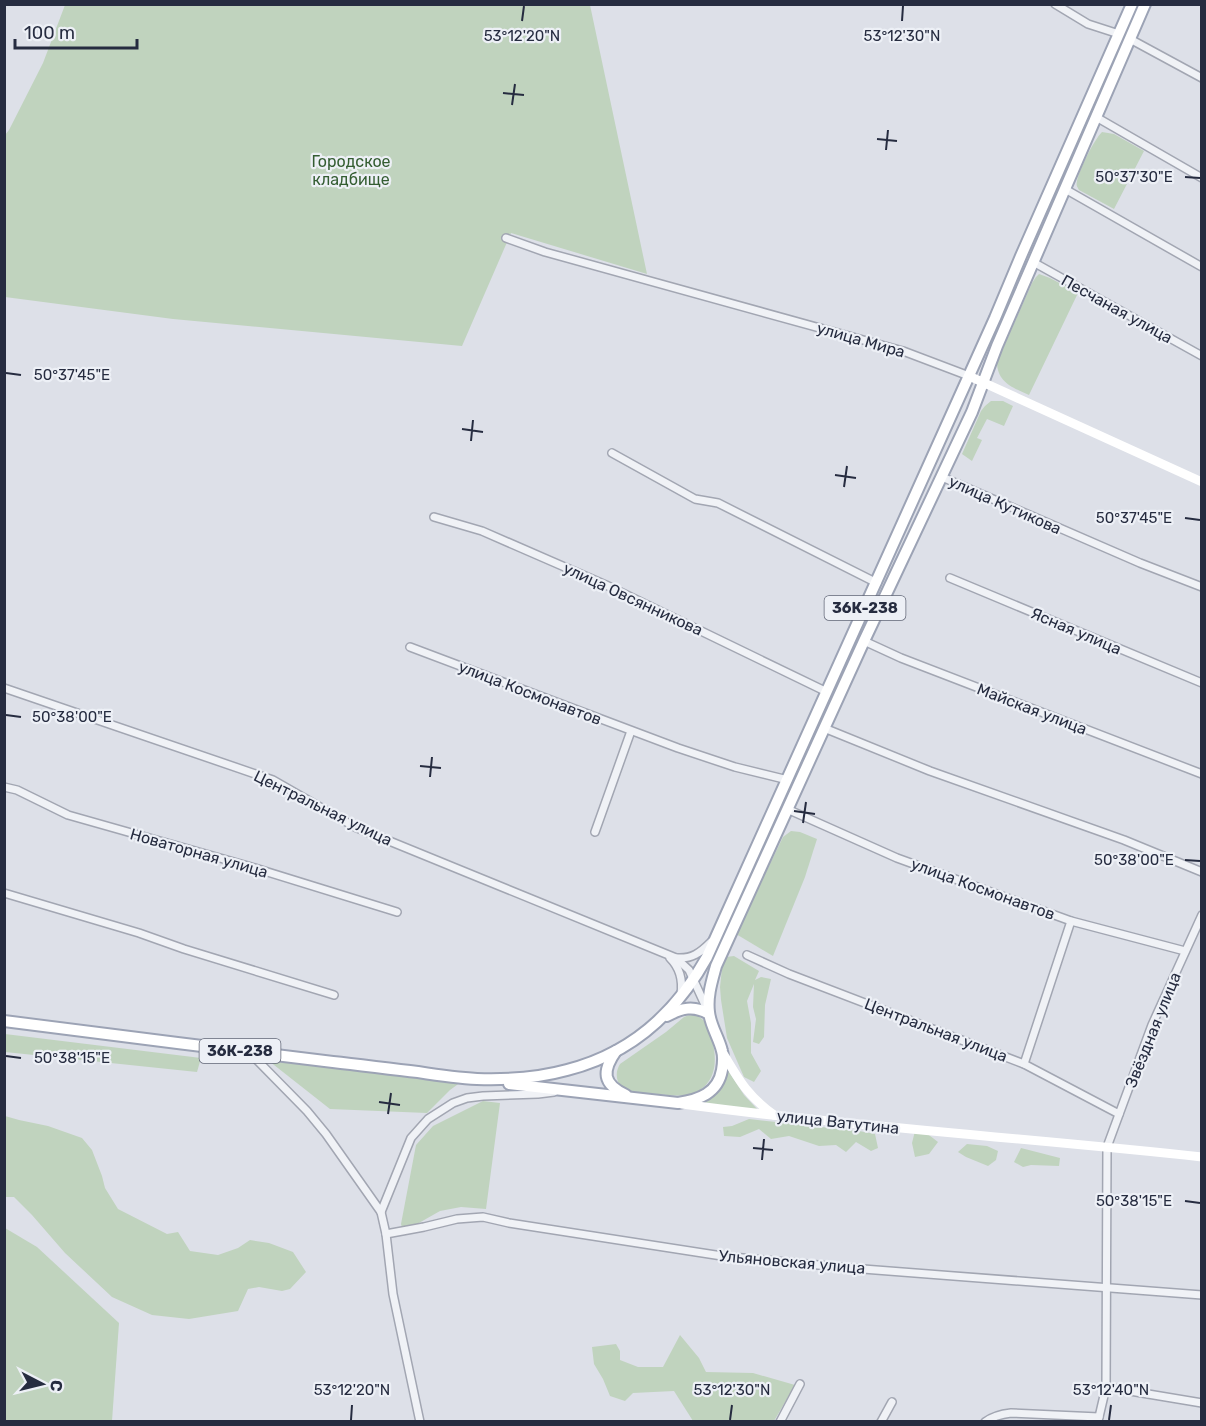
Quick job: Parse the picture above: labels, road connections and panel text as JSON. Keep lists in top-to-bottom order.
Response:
{
  "streets": {
    "main road": ["улица Мира", "36К-238", "улица Ватутина"],
    "street": [
      "Песчаная улица",
      "улица Кутикова",
      "улица Овсянникова",
      "Ясная улица",
      "улица Космонавтов",
      "Майская улица",
      "Центральная улица",
      "Новаторная улица",
      "Звёздная улица",
      "Ульяновская улица"
    ]
  },
  "crossings": [
    ["улица Мира", "36К-238"],
    ["улица Овсянникова", "36К-238"],
    ["36К-238", "улица Космонавтов"],
    ["36К-238", "Центральная улица"],
    ["36К-238", "улица Ватутина"],
    ["улица Космонавтов", "Звёздная улица"],
    ["Центральная улица", "Звёздная улица"],
    ["Центральная улица", "улица Ватутина"],
    ["Звёздная улица", "улица Ватутина"],
    ["Звёздная улица", "Ульяновская улица"]
  ],
  "parks": ["Городское кладбище"],
  "scale_bar": "100 m",
  "north": "right",
  "coordinates": [
    "53°12'20\"N",
    "53°12'30\"N",
    "50°37'30\"E",
    "50°37'45\"E",
    "50°38'00\"E",
    "50°38'15\"E",
    "53°12'40\"N"
  ]
}
